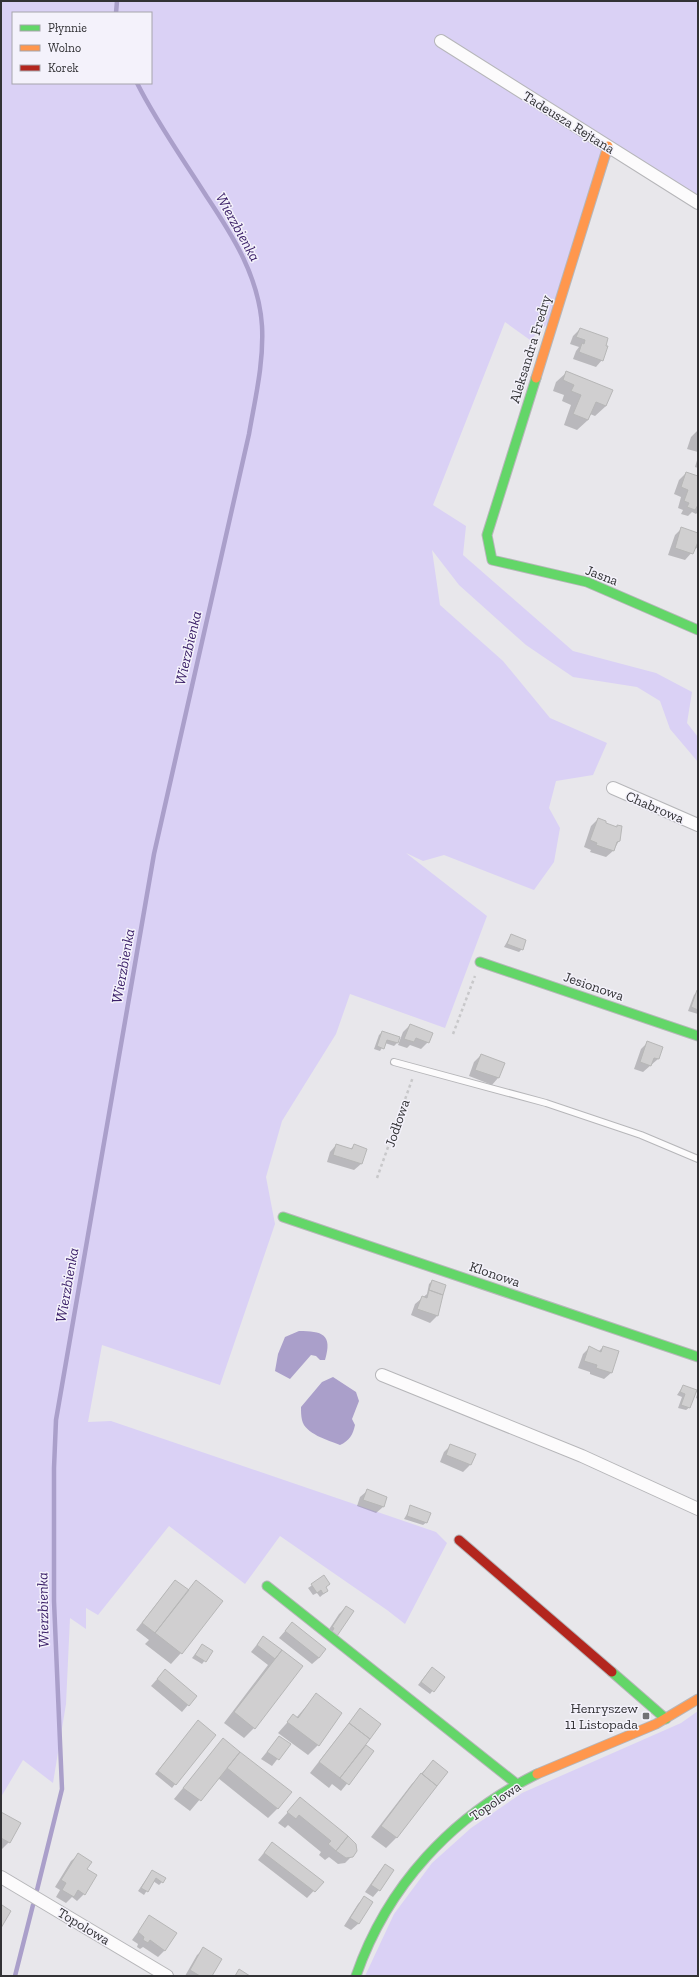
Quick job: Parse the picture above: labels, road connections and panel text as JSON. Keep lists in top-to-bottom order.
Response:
{
  "streets": {
    "street": [
      "Tadeusza Rejtana",
      "Aleksandra Fredry",
      "Jasna",
      "Chabrowa",
      "Jesionowa",
      "Klonowa",
      "Topolowa"
    ],
    "path": ["Jodłowa"]
  },
  "crossings": [
    ["Tadeusza Rejtana", "Aleksandra Fredry"],
    ["Aleksandra Fredry", "Jasna"]
  ],
  "water": ["Wierzbienka"],
  "places": {
    "transit": ["Henryszew 11 Listopada"]
  },
  "legend": ["Płynnie", "Wolno", "Korek"]
}
